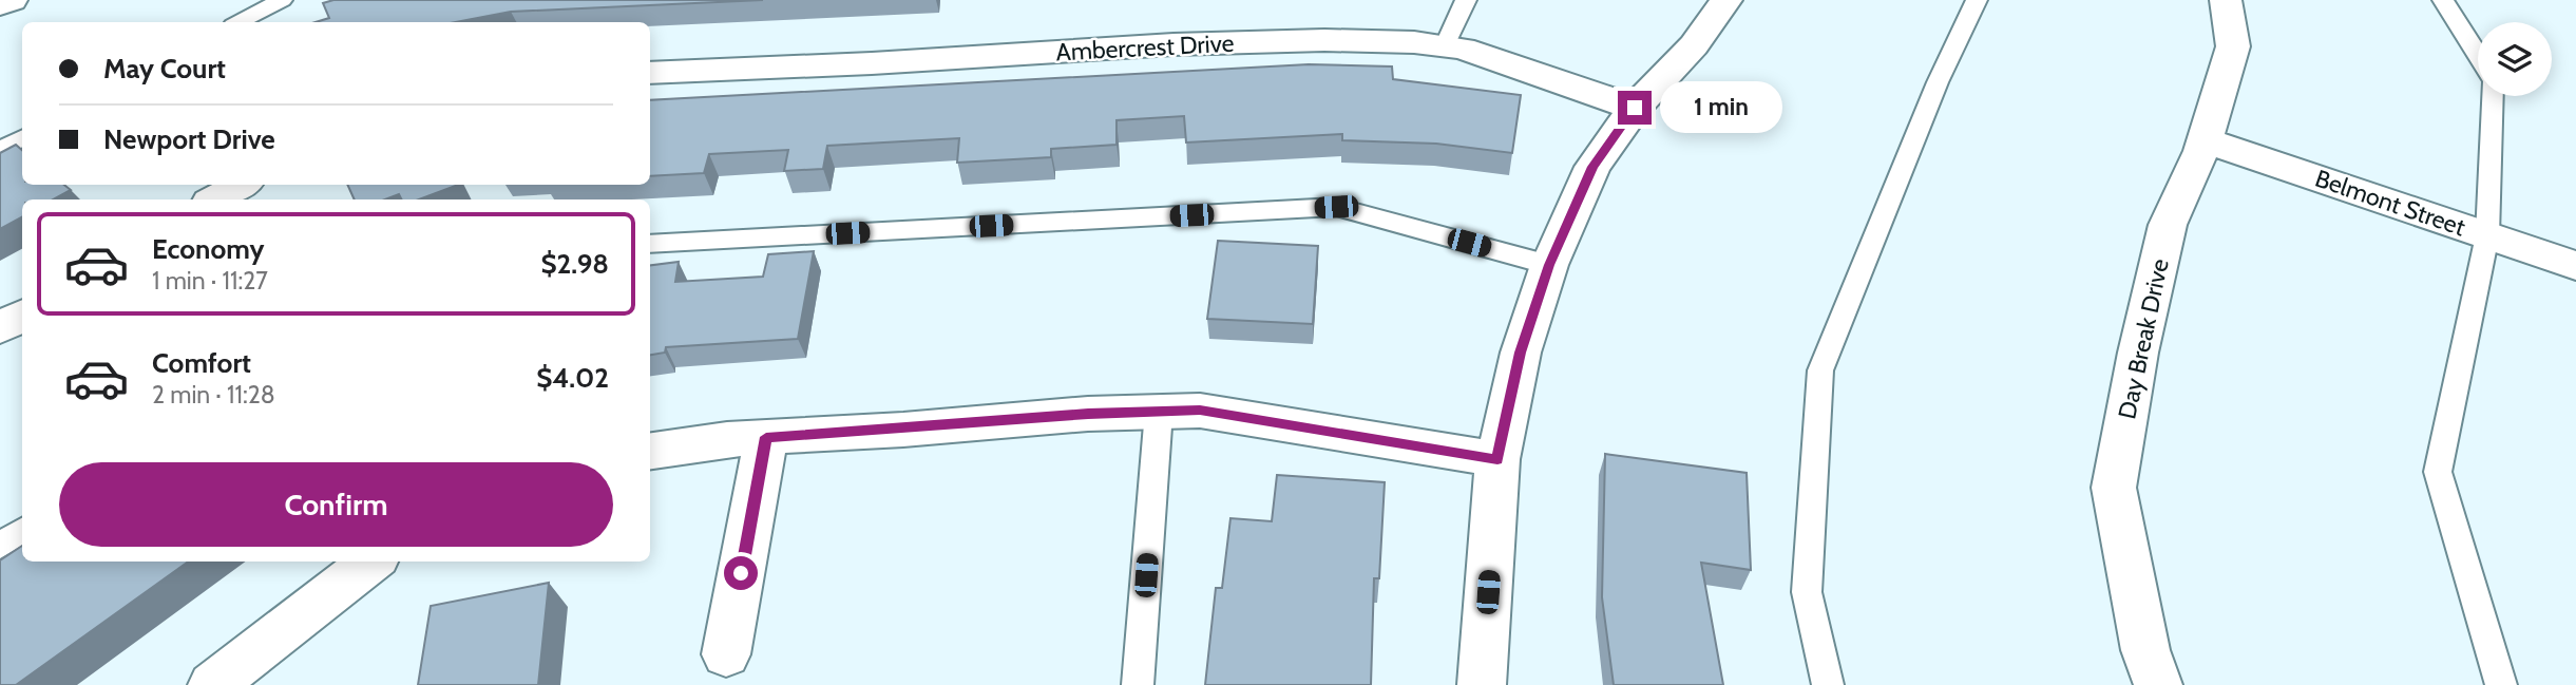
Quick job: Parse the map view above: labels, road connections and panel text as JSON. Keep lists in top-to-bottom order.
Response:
{
  "streets": {
    "street": ["Ambercrest Drive", "Belmont Street", "Day Break Drive"]
  },
  "crossings": [
    ["Belmont Street", "Day Break Drive"]
  ],
  "page": {
    "banner": ["May Court", "Newport Drive"],
    "bubble": "1 min",
    "list": [
      {
        "name": "Economy",
        "note": "1 min · 11:27",
        "value": "$2.98"
      },
      {
        "name": "Comfort",
        "note": "2 min · 11:28",
        "value": "$4.02"
      }
    ],
    "buttons": "Confirm"
  }
}
